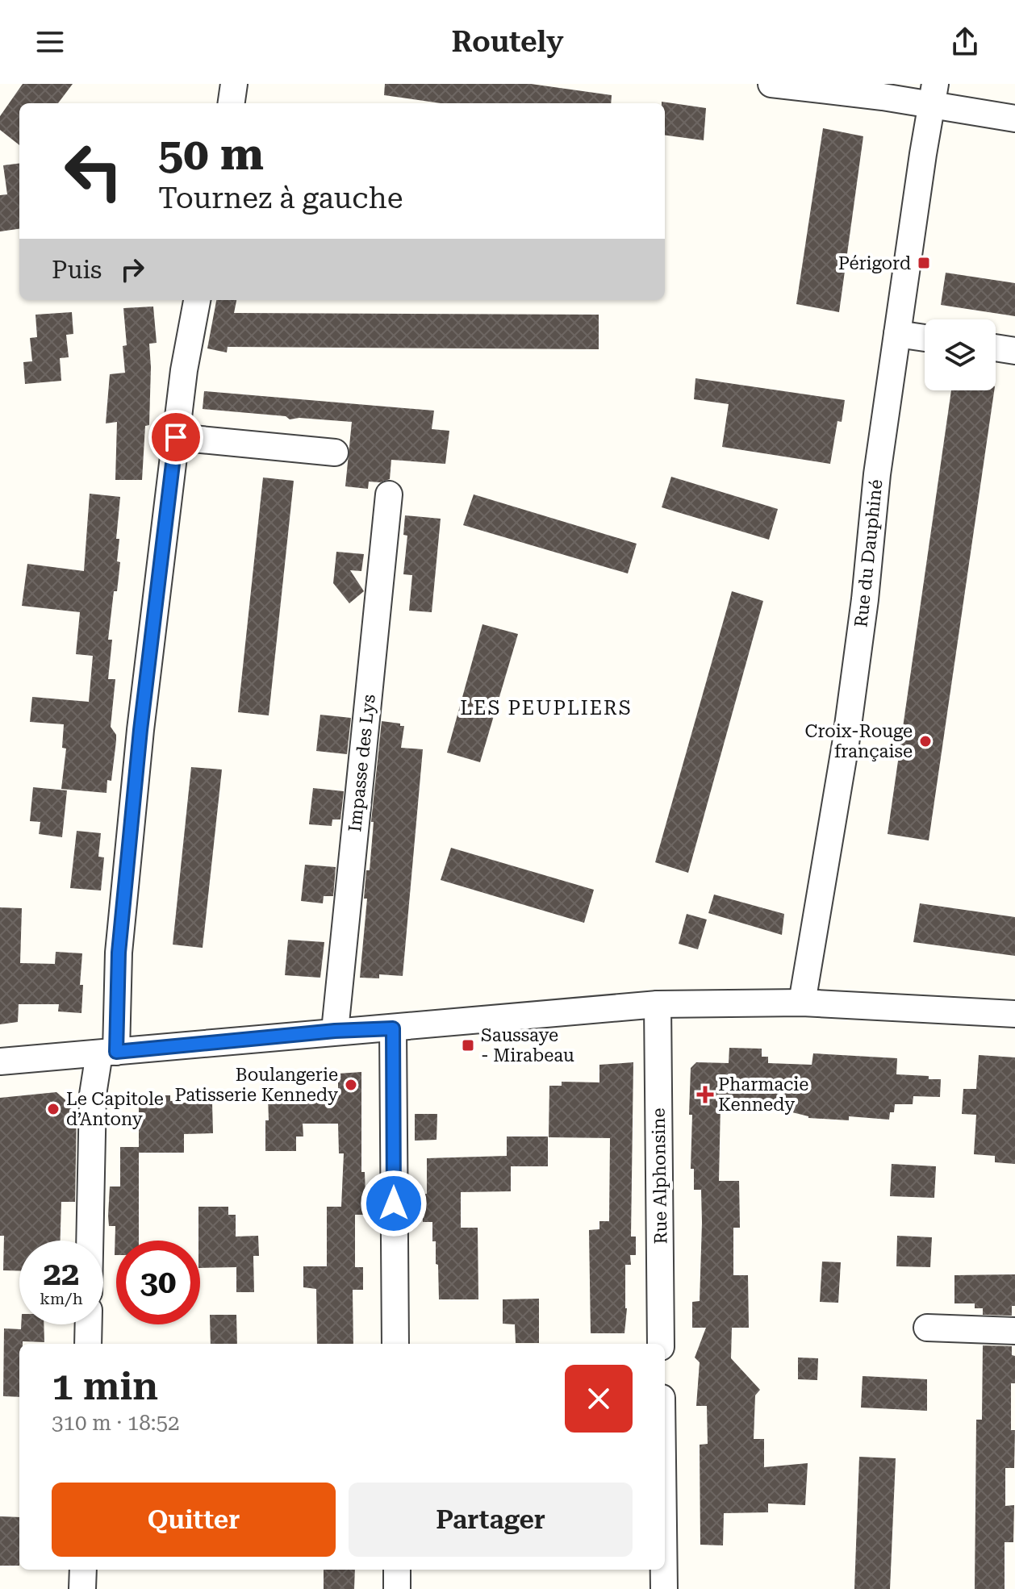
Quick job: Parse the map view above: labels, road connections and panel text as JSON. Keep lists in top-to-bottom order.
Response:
{
  "streets": {
    "street": ["Rue du Dauphiné", "Impasse des Lys", "Rue Alphonsine"]
  },
  "districts": ["LES PEUPLIERS"],
  "places": {
    "transit": ["Périgord", "Saussaye - Mirabeau"],
    "other": ["Croix-Rouge française", "Boulangerie Patisserie Kennedy", "Le Capitole d’Antony"],
    "health": ["Pharmacie Kennedy"]
  },
  "page": {
    "header": "Routely",
    "turn": ["50 m", "Tournez à gauche"],
    "then": "Puis",
    "speed": "22 km/h",
    "limit": "30",
    "heading": ["1 min", "310 m · 18:52"],
    "buttons": ["Quitter", "Partager"]
  }
}
